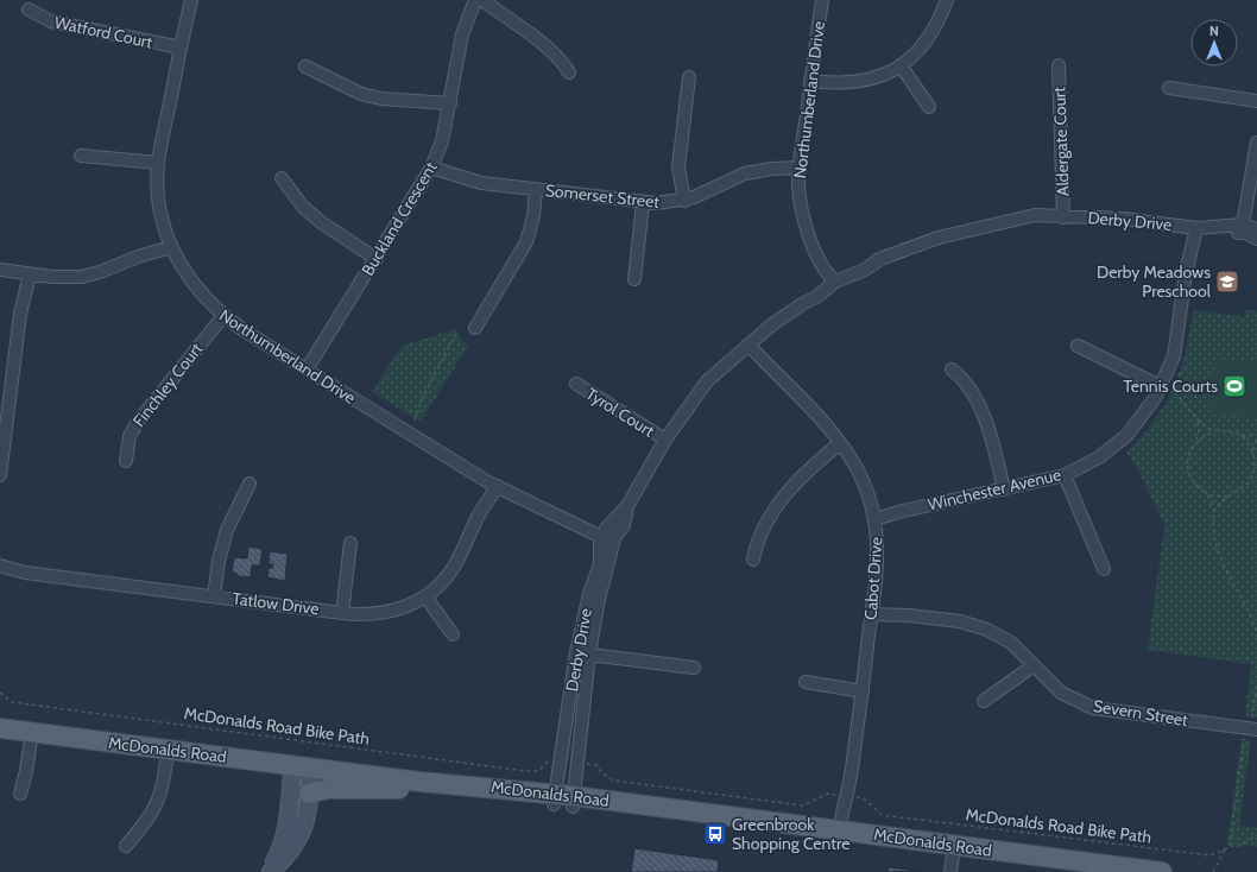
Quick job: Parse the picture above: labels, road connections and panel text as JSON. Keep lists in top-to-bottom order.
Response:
{
  "streets": {
    "main road": ["McDonalds Road"],
    "street": [
      "Watford Court",
      "Northumberland Drive",
      "Aldergate Court",
      "Somerset Street",
      "Buckland Crescent",
      "Derby Drive",
      "Finchley Court",
      "Tyrol Court",
      "Winchester Avenue",
      "Cabot Drive",
      "Tatlow Drive",
      "Severn Street"
    ],
    "path": ["McDonalds Road Bike Path"]
  },
  "crossings": [
    ["Watford Court", "Northumberland Drive"],
    ["Northumberland Drive", "Somerset Street"],
    ["Northumberland Drive", "Buckland Crescent"],
    ["Northumberland Drive", "Derby Drive"],
    ["Northumberland Drive", "Finchley Court"],
    ["Northumberland Drive", "Tatlow Drive"],
    ["Aldergate Court", "Derby Drive"],
    ["Somerset Street", "Buckland Crescent"],
    ["Derby Drive", "Tyrol Court"],
    ["Derby Drive", "Winchester Avenue"],
    ["Derby Drive", "Cabot Drive"],
    ["Derby Drive", "McDonalds Road"],
    ["Winchester Avenue", "Cabot Drive"],
    ["Cabot Drive", "Severn Street"],
    ["Cabot Drive", "McDonalds Road"]
  ],
  "places": {
    "school or university": ["Derby Meadows Preschool"],
    "sports": ["Tennis Courts"],
    "bus stop": ["Greenbrook Shopping Centre"]
  },
  "north": "top"
}
